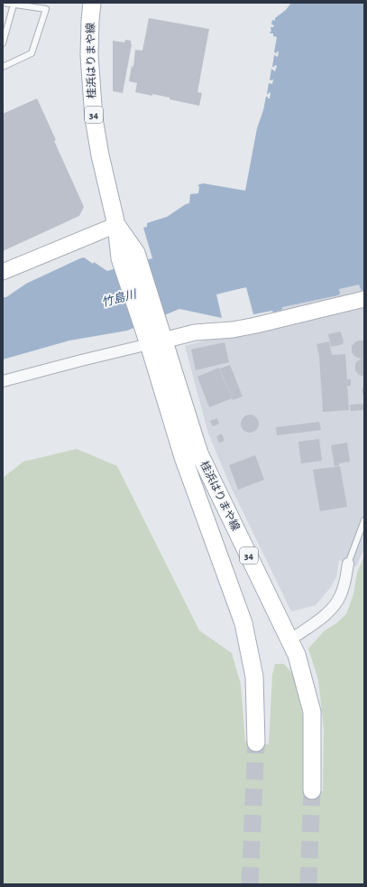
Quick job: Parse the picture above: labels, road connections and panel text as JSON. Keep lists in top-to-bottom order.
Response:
{
  "streets": {
    "main road": ["桂浜はりまや線", "34"]
  },
  "water": ["竹島川"]
}
